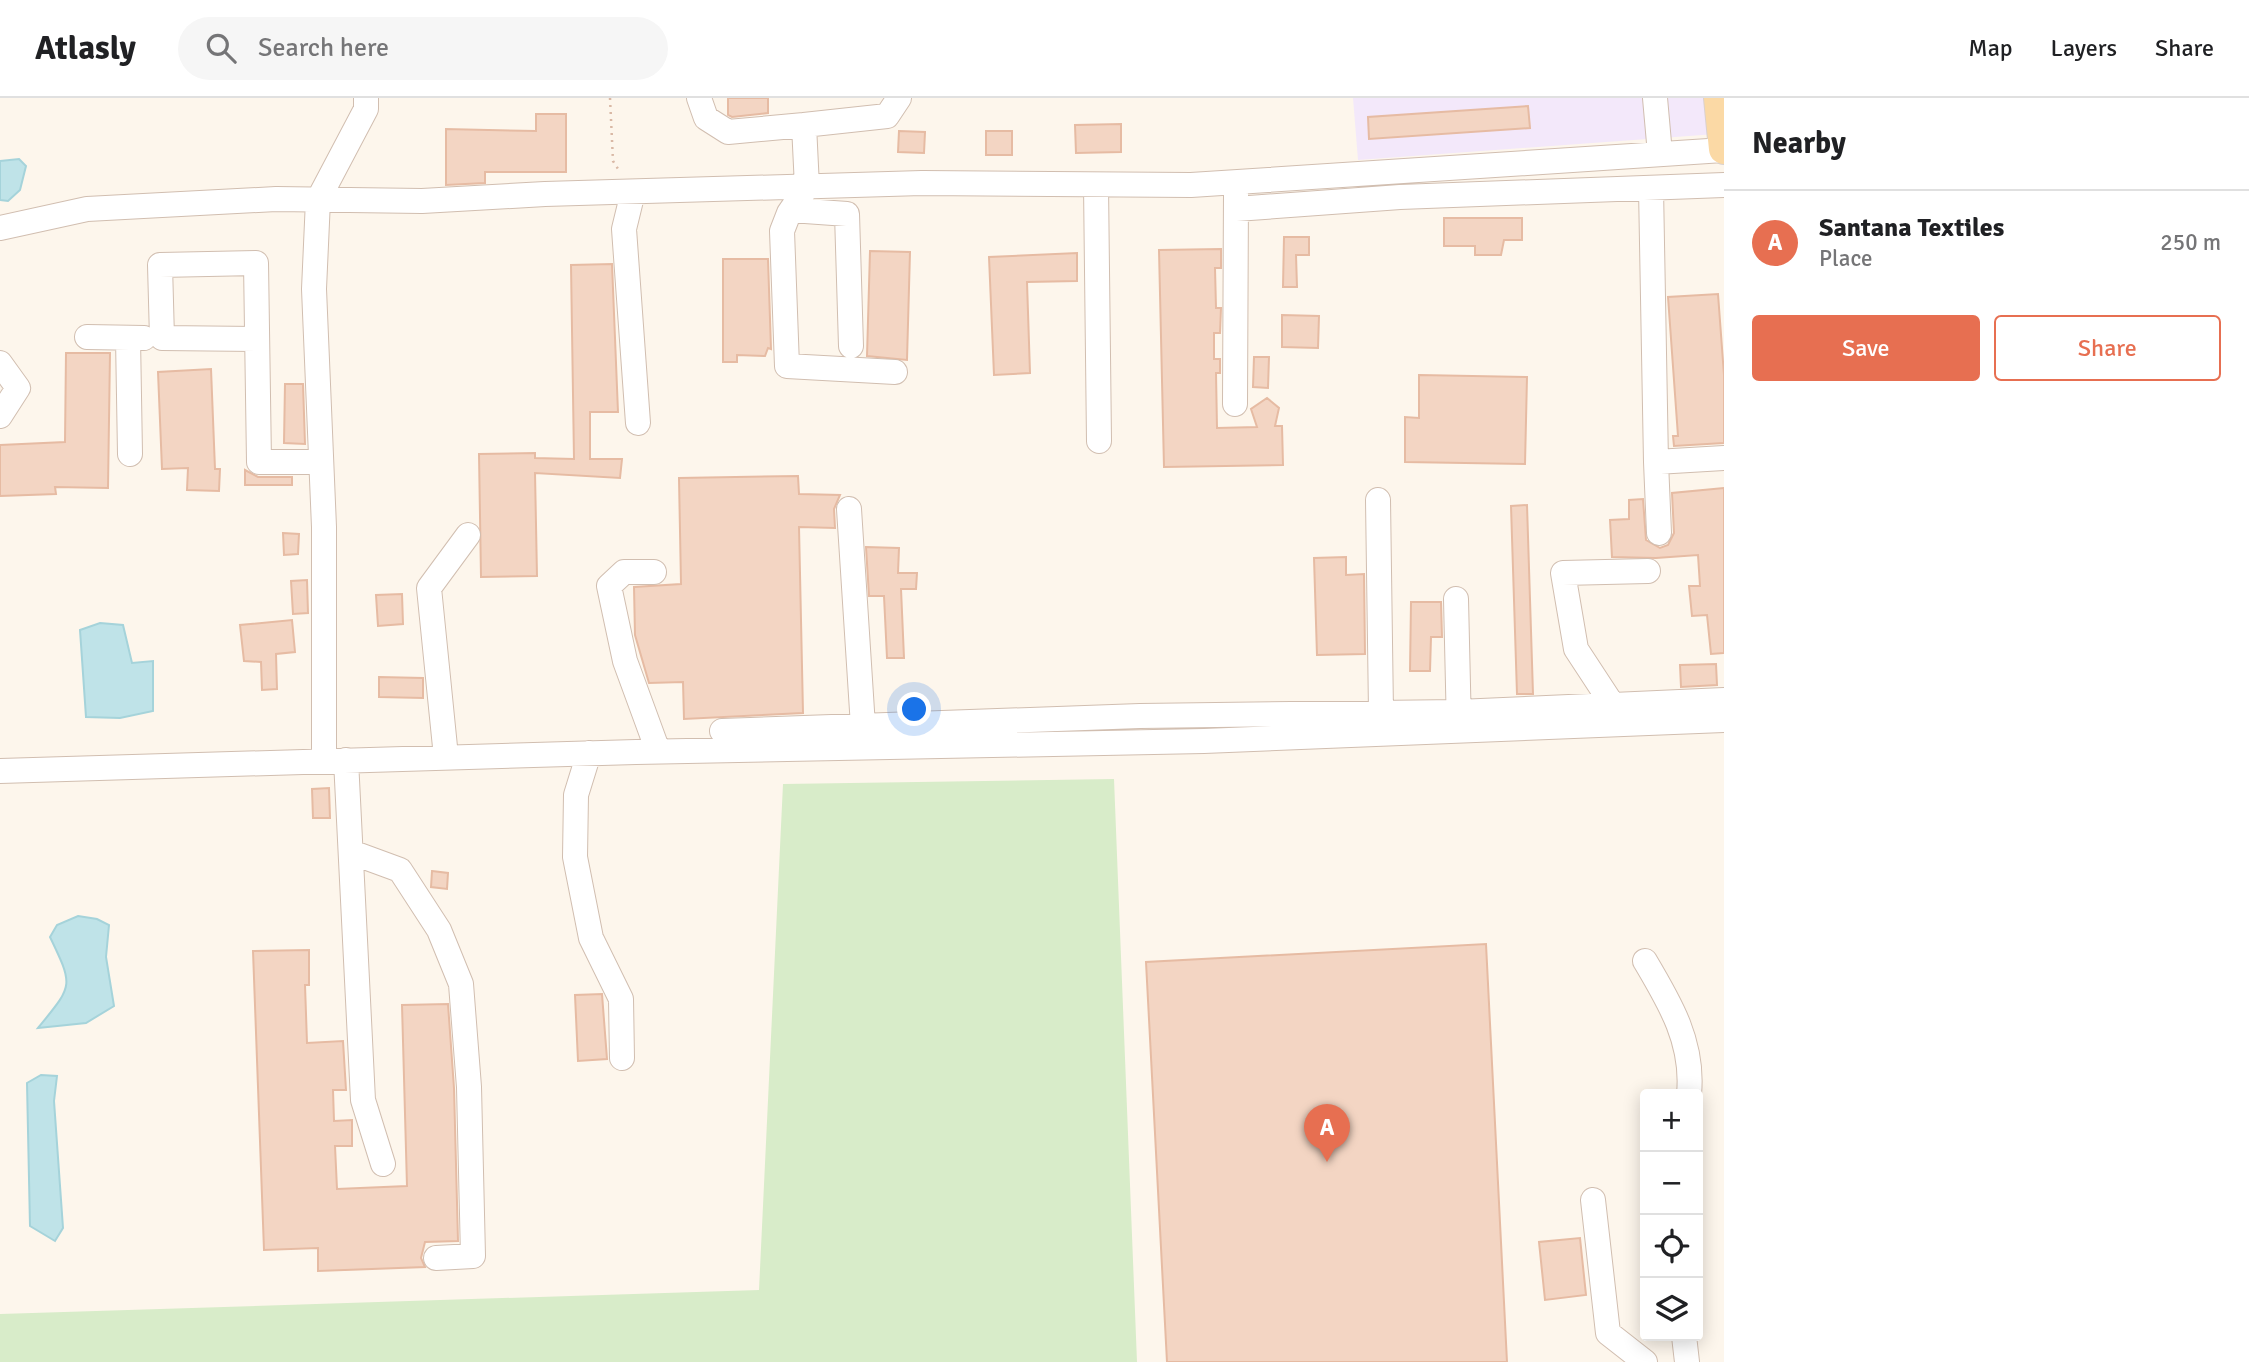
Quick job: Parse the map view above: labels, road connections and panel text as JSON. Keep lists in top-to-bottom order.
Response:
{
  "page": {
    "header": "Atlasly",
    "search": "Search here",
    "nav": ["Map", "Layers", "Share"],
    "heading": "Nearby",
    "list": [
      {
        "mark": "A",
        "name": "Santana Textiles",
        "note": "Place",
        "value": "250 m"
      }
    ],
    "buttons": ["Save", "Share"],
    "map_buttons": ["+", "−"],
    "pins": "A"
  }
}
